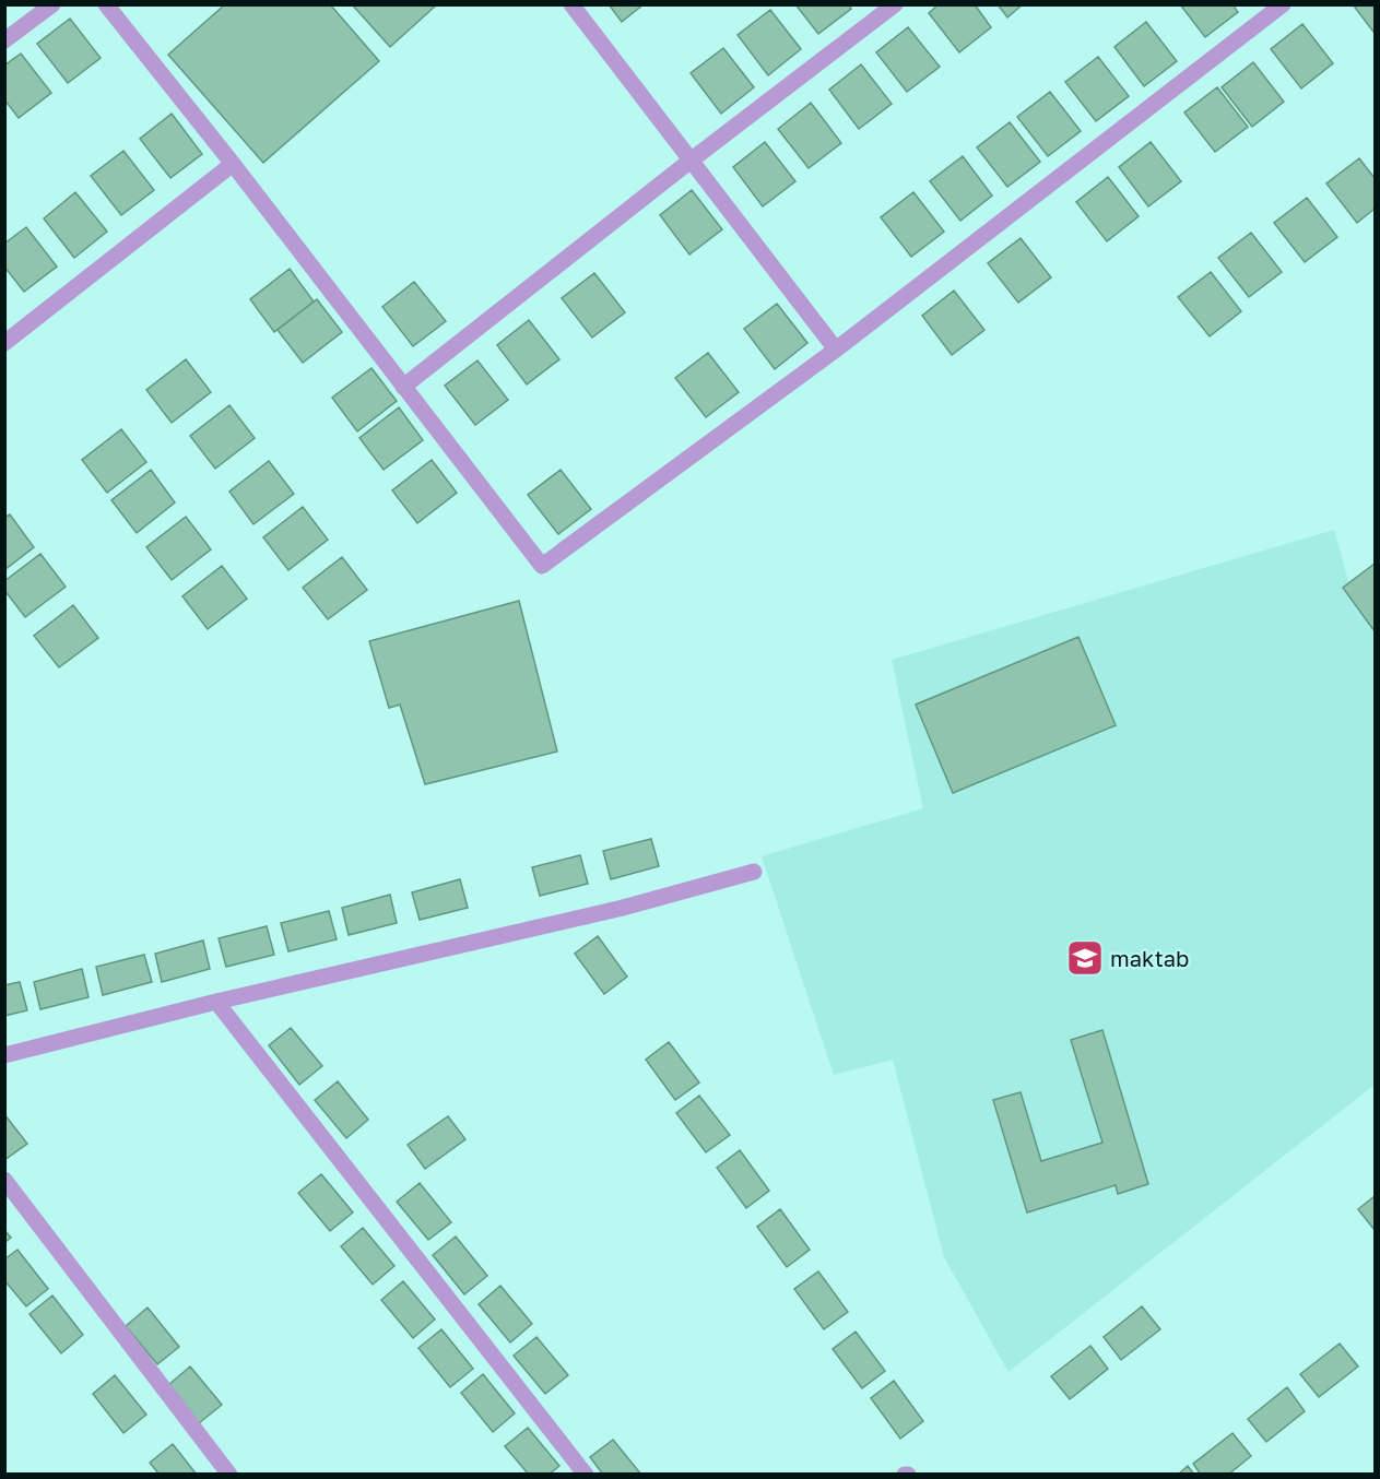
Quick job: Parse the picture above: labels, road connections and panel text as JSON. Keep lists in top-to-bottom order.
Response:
{
  "places": {
    "school or university": ["maktab"]
  }
}
